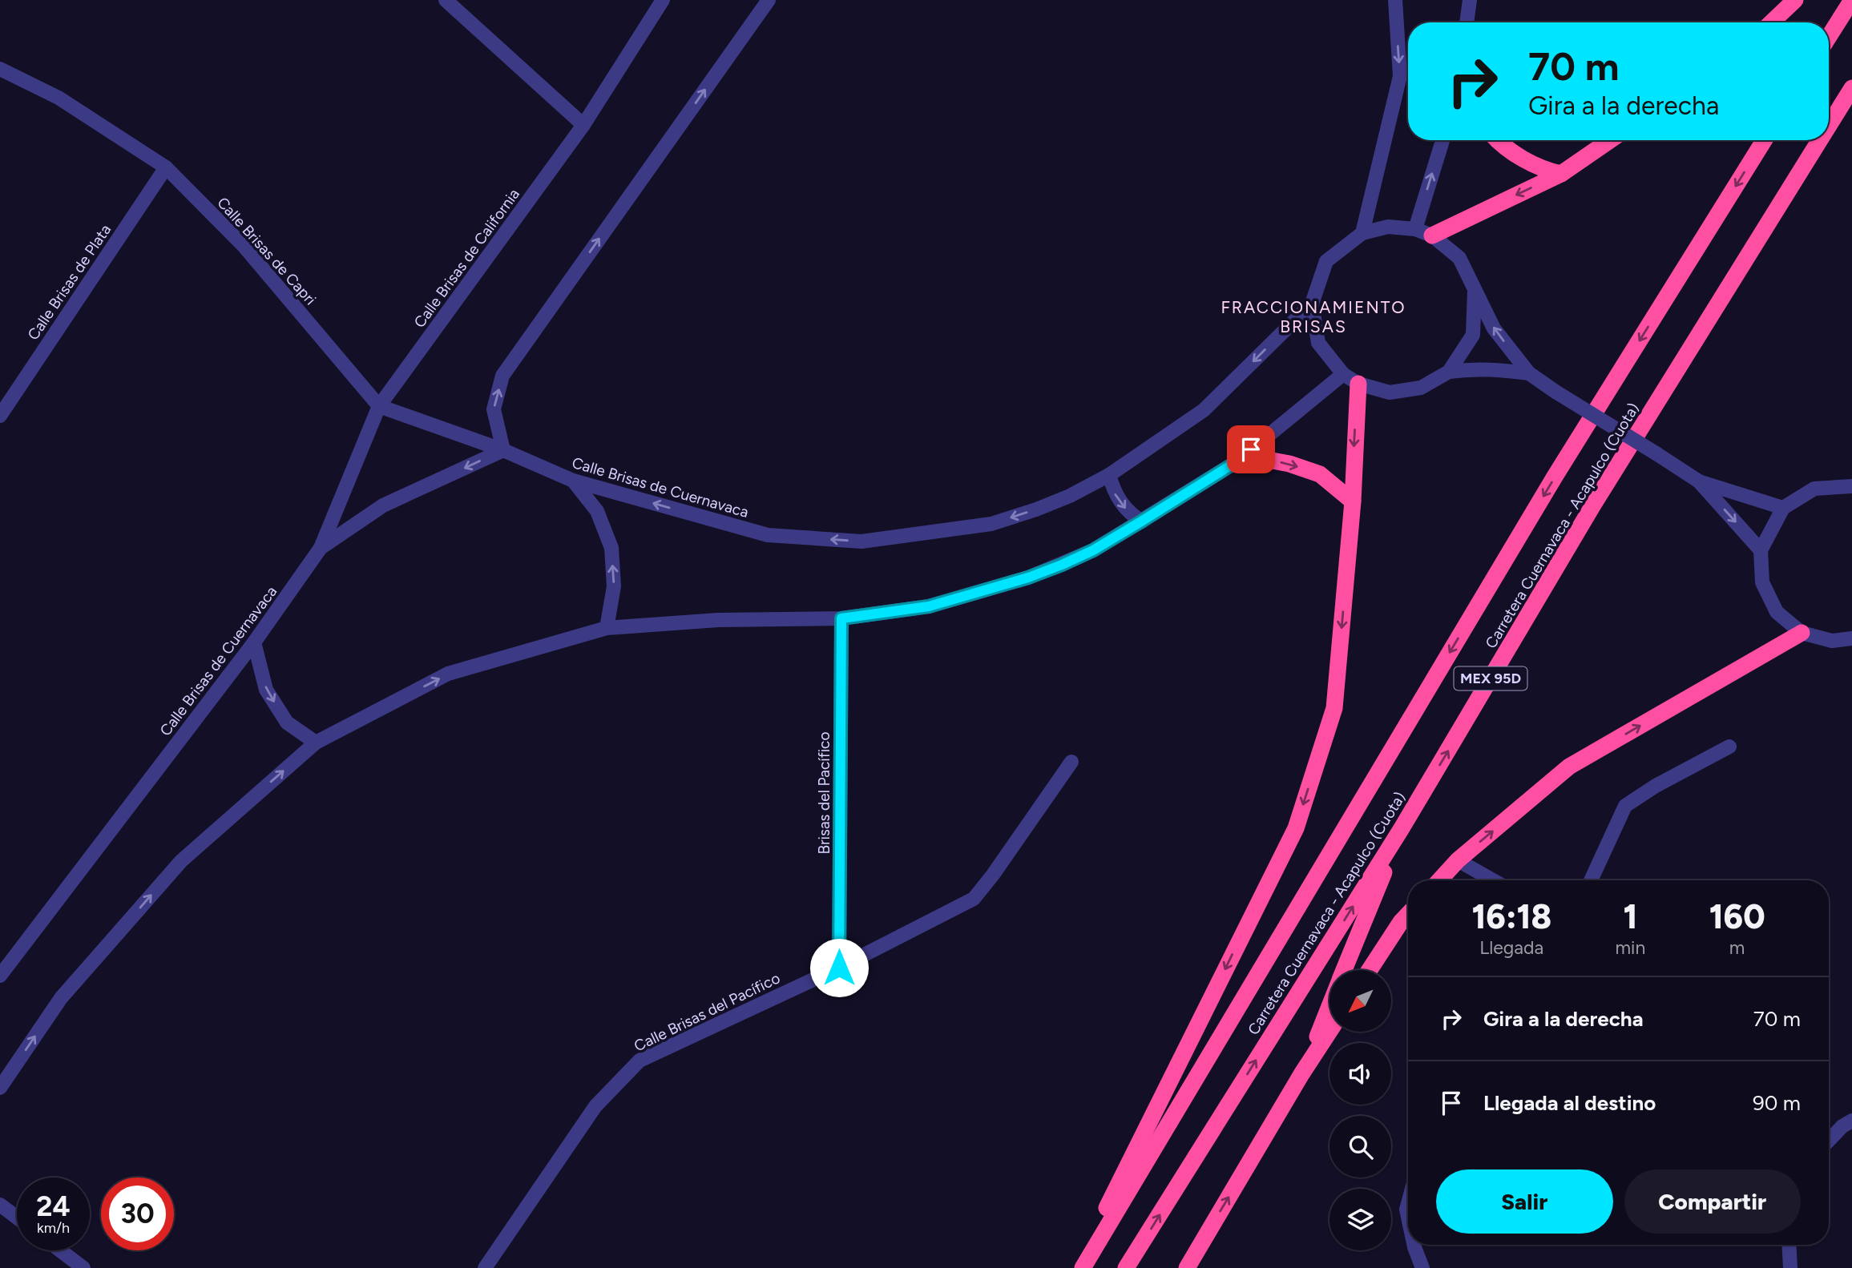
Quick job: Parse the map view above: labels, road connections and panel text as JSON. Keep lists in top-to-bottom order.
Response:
{
  "streets": {
    "highway": ["Carretera Cuernavaca - Acapulco (Cuota)", "MEX 95D"],
    "street": [
      "Calle Brisas de Capri",
      "Calle Brisas de California",
      "Calle Brisas de Plata",
      "Calle Brisas de Cuernavaca",
      "Brisas del Pacífico",
      "Calle Brisas del Pacífico"
    ]
  },
  "crossings": [
    ["Calle Brisas de Capri", "Calle Brisas de California"],
    ["Calle Brisas de Capri", "Calle Brisas de Plata"],
    ["Calle Brisas de California", "Calle Brisas de Cuernavaca"],
    ["Brisas del Pacífico", "Calle Brisas del Pacífico"]
  ],
  "districts": ["FRACCIONAMIENTO BRISAS"],
  "north": "bottom left",
  "page": {
    "turn": ["70 m", "Gira a la derecha"],
    "eta": [
      "16:18",
      "Llegada",
      "1",
      "min",
      "160",
      "m"
    ],
    "list": [
      {
        "name": "Gira a la derecha",
        "value": "70 m"
      },
      {
        "name": "Llegada al destino",
        "value": "90 m"
      }
    ],
    "buttons": ["Salir", "Compartir"],
    "speed": "24 km/h",
    "limit": "30"
  }
}
